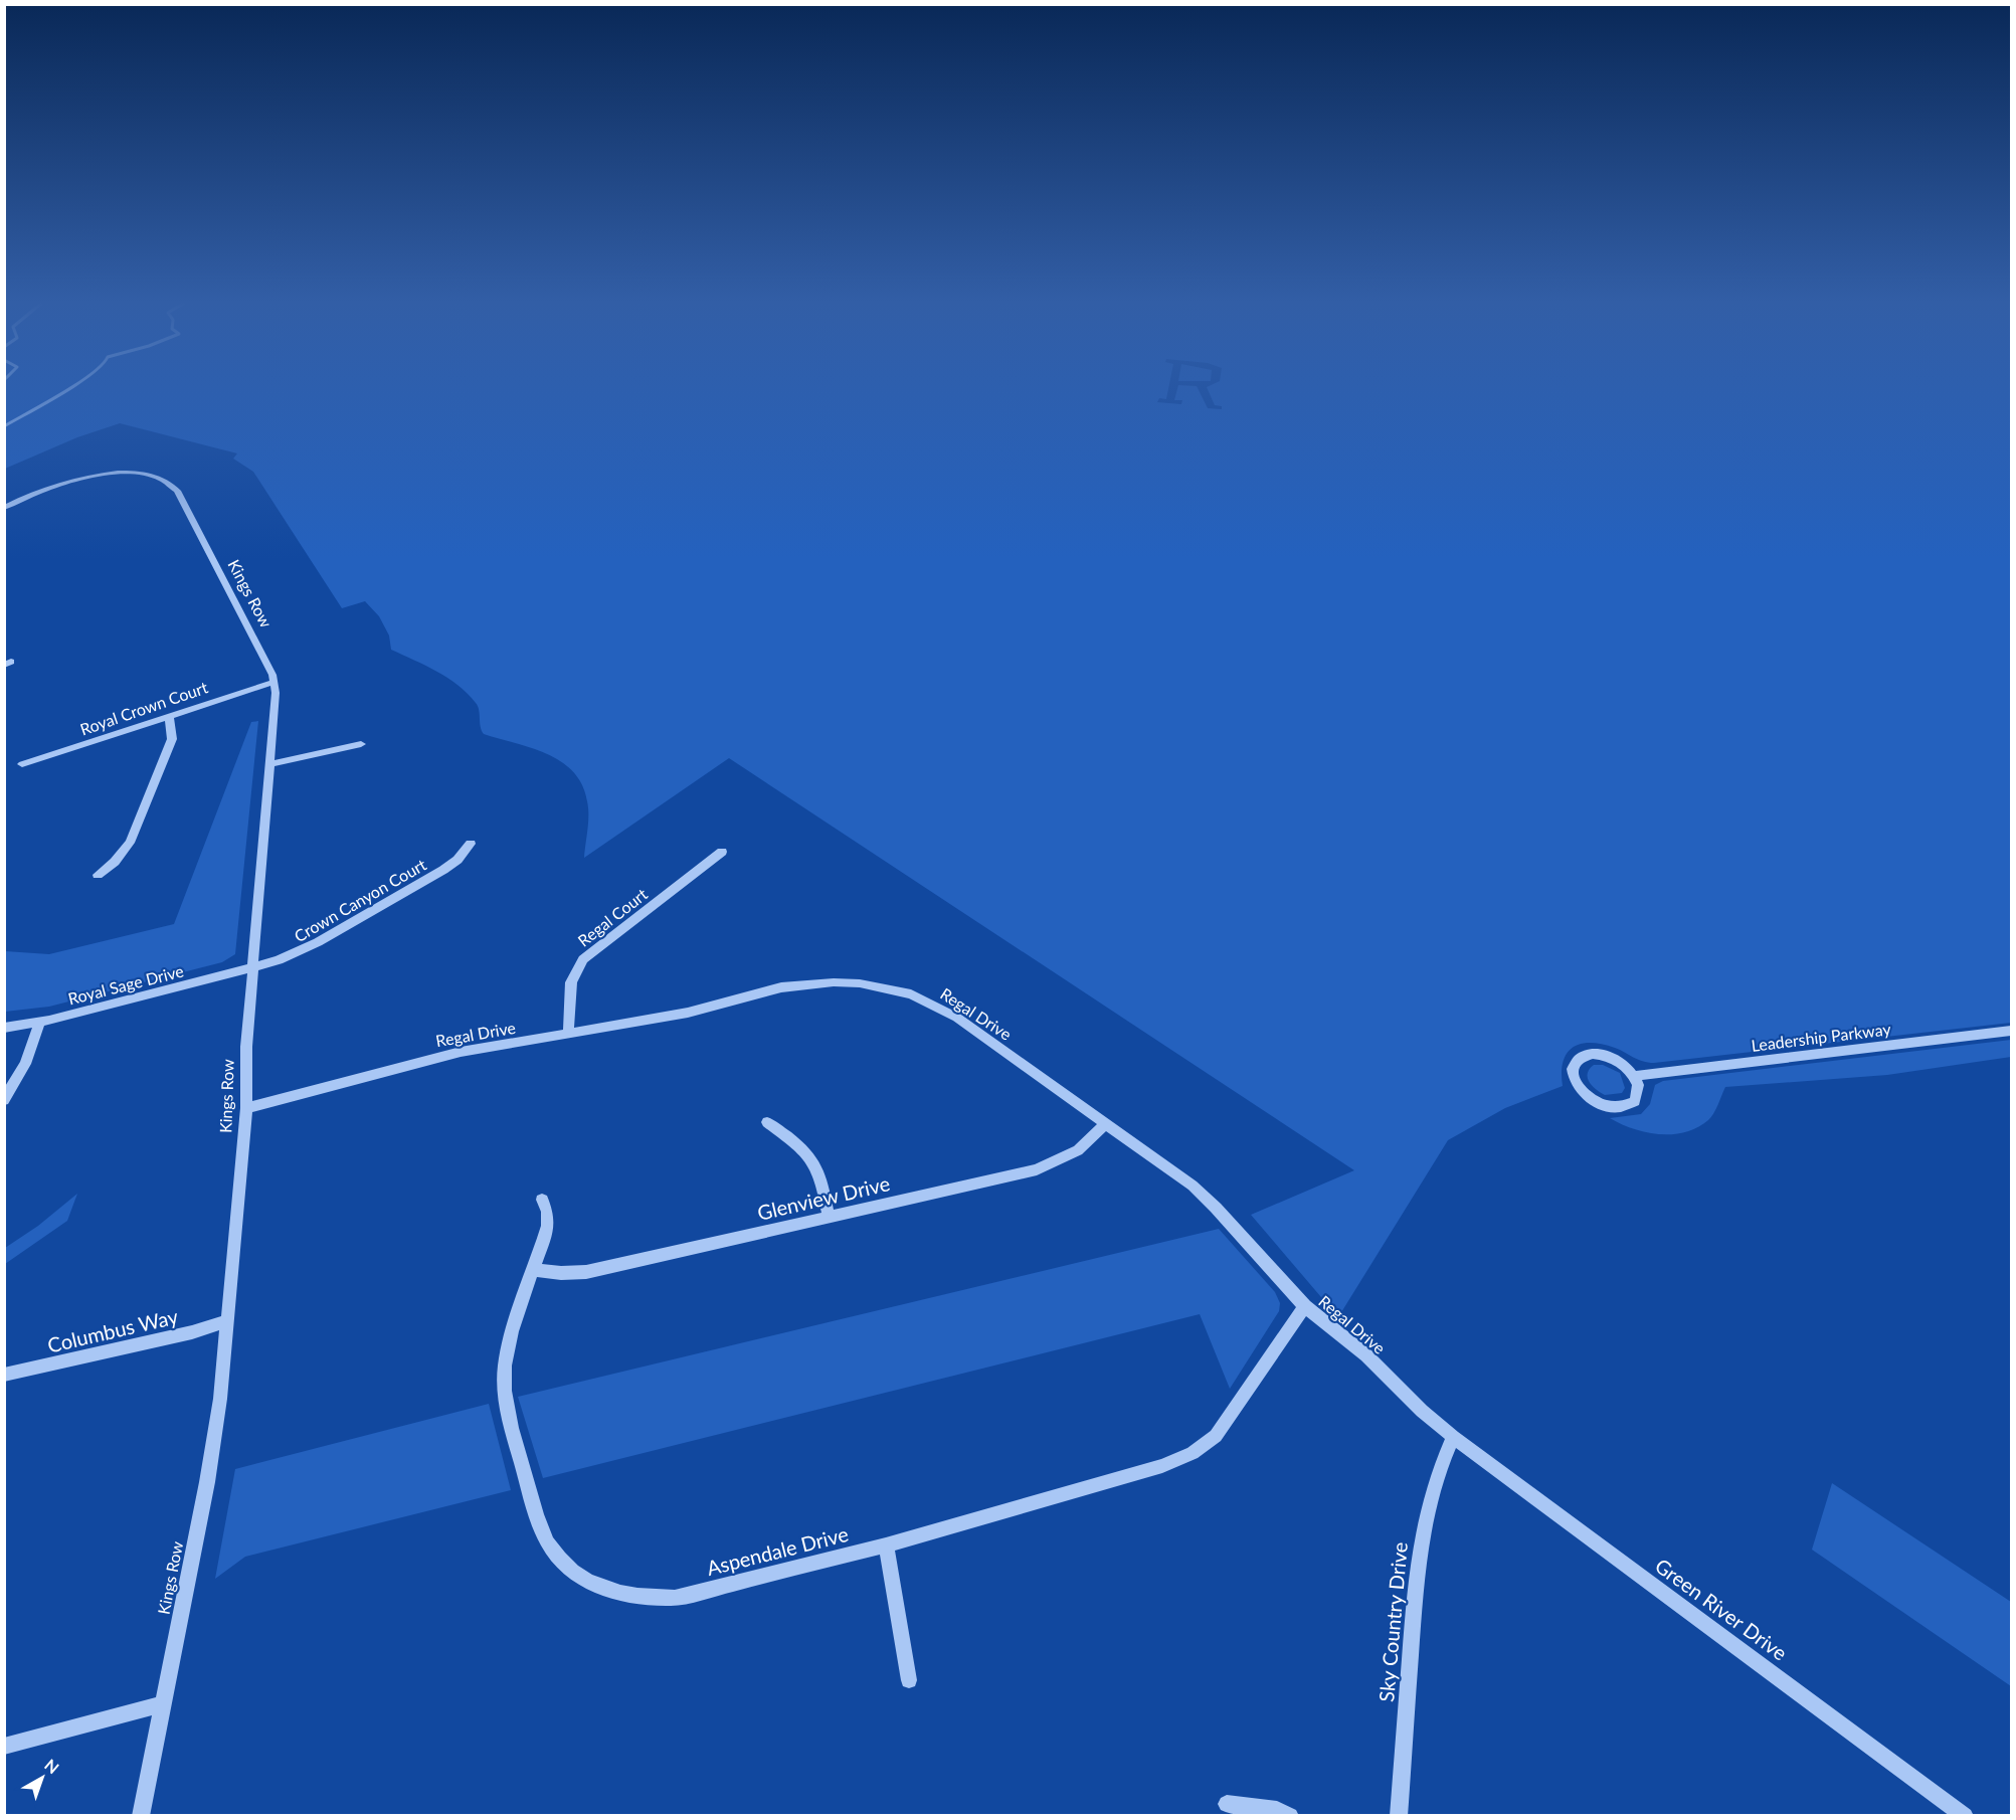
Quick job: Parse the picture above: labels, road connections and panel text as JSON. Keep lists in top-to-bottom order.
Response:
{
  "streets": {
    "street": [
      "Kings Row",
      "Royal Crown Court",
      "Crown Canyon Court",
      "Regal Court",
      "Royal Sage Drive",
      "Regal Drive",
      "Leadership Parkway",
      "Glenview Drive",
      "Columbus Way",
      "Aspendale Drive",
      "Green River Drive",
      "Sky Country Drive"
    ]
  },
  "crossings": [
    ["Kings Row", "Royal Crown Court"],
    ["Kings Row", "Crown Canyon Court"],
    ["Kings Row", "Royal Sage Drive"],
    ["Kings Row", "Regal Drive"],
    ["Kings Row", "Columbus Way"],
    ["Crown Canyon Court", "Royal Sage Drive"],
    ["Regal Court", "Regal Drive"],
    ["Regal Drive", "Glenview Drive"],
    ["Regal Drive", "Aspendale Drive"],
    ["Regal Drive", "Green River Drive"],
    ["Regal Drive", "Sky Country Drive"],
    ["Glenview Drive", "Aspendale Drive"],
    ["Green River Drive", "Sky Country Drive"]
  ],
  "north": "top right"
}
